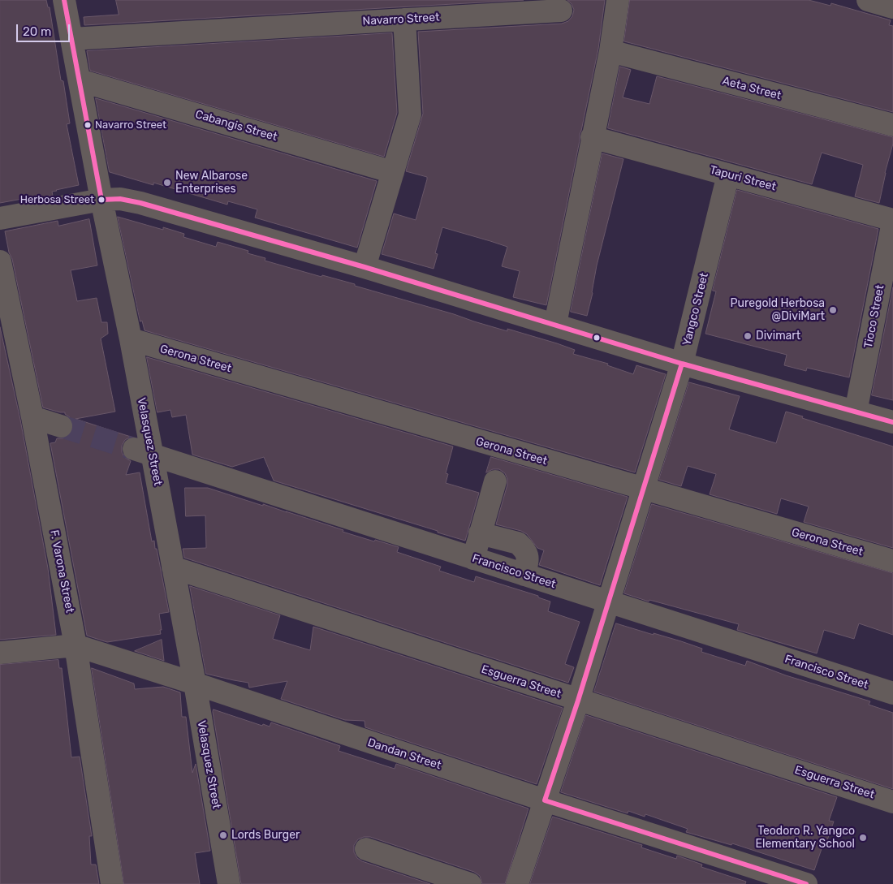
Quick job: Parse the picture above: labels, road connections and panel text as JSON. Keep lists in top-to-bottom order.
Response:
{
  "streets": {
    "street": [
      "Navarro Street",
      "Aeta Street",
      "Cabangis Street",
      "Tapuri Street",
      "Yangco Street",
      "Tioco Street",
      "Gerona Street",
      "Velasquez Street",
      "F. Varona Street",
      "Francisco Street",
      "Esguerra Street",
      "Dandan Street"
    ]
  },
  "crossings": [
    ["Navarro Street", "Velasquez Street"],
    ["Cabangis Street", "Velasquez Street"],
    ["Tapuri Street", "Yangco Street"],
    ["Tapuri Street", "Tioco Street"],
    ["Yangco Street", "Gerona Street"],
    ["Yangco Street", "Francisco Street"],
    ["Yangco Street", "Esguerra Street"],
    ["Yangco Street", "Dandan Street"],
    ["Gerona Street", "Velasquez Street"],
    ["Velasquez Street", "Francisco Street"],
    ["Velasquez Street", "Esguerra Street"],
    ["Velasquez Street", "Dandan Street"],
    ["F. Varona Street", "Dandan Street"]
  ],
  "places": [
    "Navarro Street",
    "New Albarose Enterprises",
    "Herbosa Street",
    "Puregold Herbosa @DiviMart",
    "Divimart",
    "Lords Burger",
    "Teodoro R. Yangco Elementary School"
  ],
  "scale_bar": "20 m"
}
